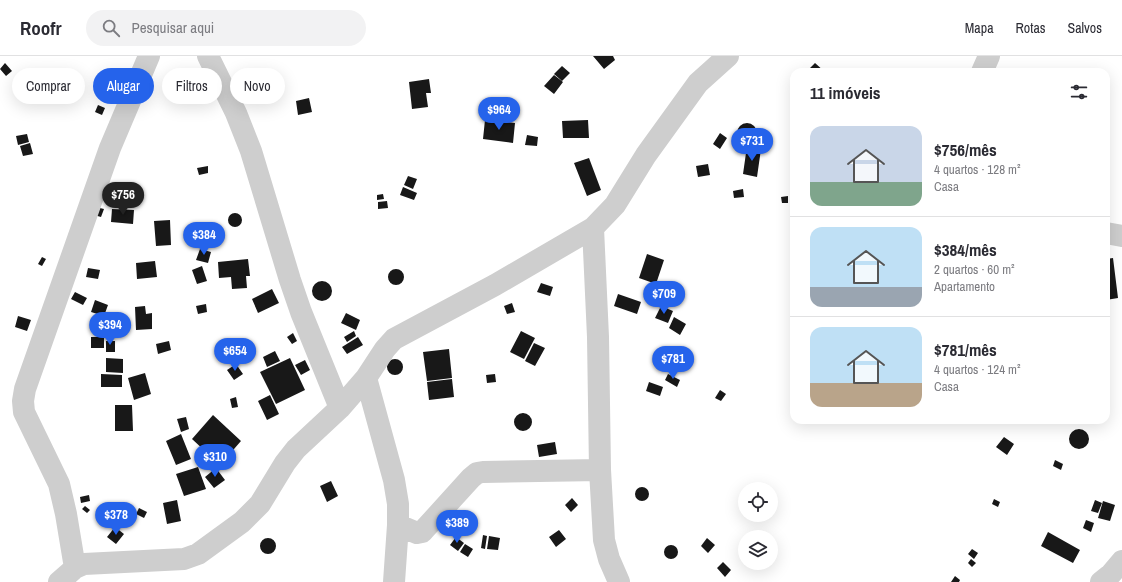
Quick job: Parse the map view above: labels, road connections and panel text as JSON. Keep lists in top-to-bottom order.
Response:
{
  "page": {
    "header": "Roofr",
    "search": "Pesquisar aqui",
    "nav": ["Mapa", "Rotas", "Salvos"],
    "chip": [
      "Comprar",
      "Alugar",
      "Filtros",
      "Novo"
    ],
    "heading": "11 imóveis",
    "price": [
      "$964",
      "$731",
      "$756",
      "$384",
      "$709",
      "$394",
      "$654",
      "$781",
      "$310",
      "$378",
      "$389"
    ],
    "list": [
      {
        "name": "$756/mês",
        "note": "4 quartos · 128 m² · Casa"
      },
      {
        "name": "$384/mês",
        "note": "2 quartos · 60 m² · Apartamento"
      },
      {
        "name": "$781/mês",
        "note": "4 quartos · 124 m² · Casa"
      }
    ]
  }
}
